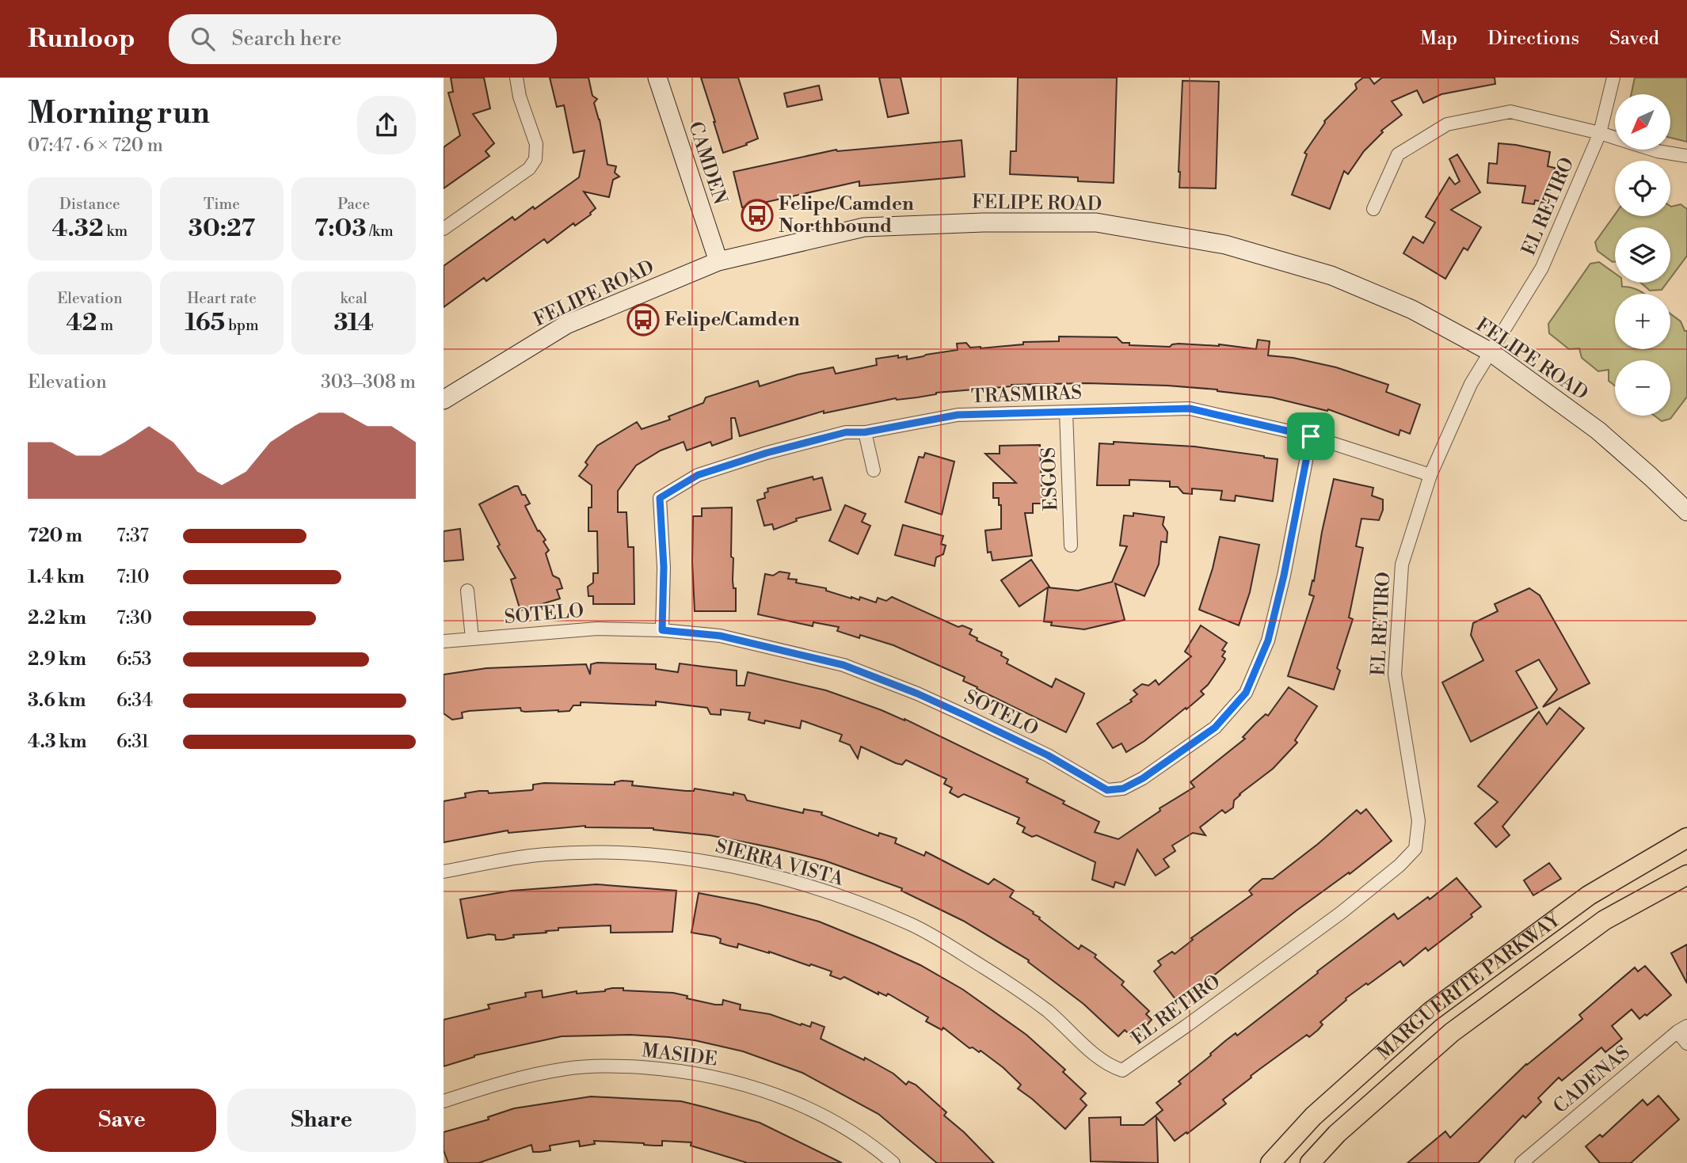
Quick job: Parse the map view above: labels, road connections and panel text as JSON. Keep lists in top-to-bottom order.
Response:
{
  "streets": {
    "main road": ["CAMDEN", "FELIPE ROAD", "MARGUERITE PARKWAY"],
    "street": [
      "EL RETIRO",
      "TRASMIRAS",
      "ESGOS",
      "SOTELO",
      "SIERRA VISTA",
      "MASIDE",
      "CADENAS"
    ]
  },
  "crossings": [
    ["CAMDEN", "FELIPE ROAD"],
    ["FELIPE ROAD", "EL RETIRO"],
    ["EL RETIRO", "TRASMIRAS"],
    ["EL RETIRO", "SIERRA VISTA"],
    ["TRASMIRAS", "ESGOS"],
    ["TRASMIRAS", "SOTELO"]
  ],
  "places": {
    "bus stop": ["Felipe/Camden Northbound", "Felipe/Camden"]
  },
  "north": "bottom left",
  "page": {
    "header": "Runloop",
    "search": "Search here",
    "nav": ["Map", "Directions", "Saved"],
    "heading": ["Morning run", "07:47 · 6 × 720 m"],
    "map_buttons": ["+", "−"],
    "stats": [
      ["Distance", "4.32 km"],
      ["Time", "30:27"],
      ["Pace", "7:03 /km"],
      ["Elevation", "42 m"],
      ["Heart rate", "165 bpm"],
      ["kcal", "314"]
    ],
    "chart": ["Elevation", "303–308 m"],
    "list": [
      {
        "name": "720 m",
        "note": "7:37"
      },
      {
        "name": "1.4 km",
        "note": "7:10"
      },
      {
        "name": "2.2 km",
        "note": "7:30"
      },
      {
        "name": "2.9 km",
        "note": "6:53"
      },
      {
        "name": "3.6 km",
        "note": "6:34"
      },
      {
        "name": "4.3 km",
        "note": "6:31"
      }
    ],
    "buttons": ["Save", "Share"]
  }
}
